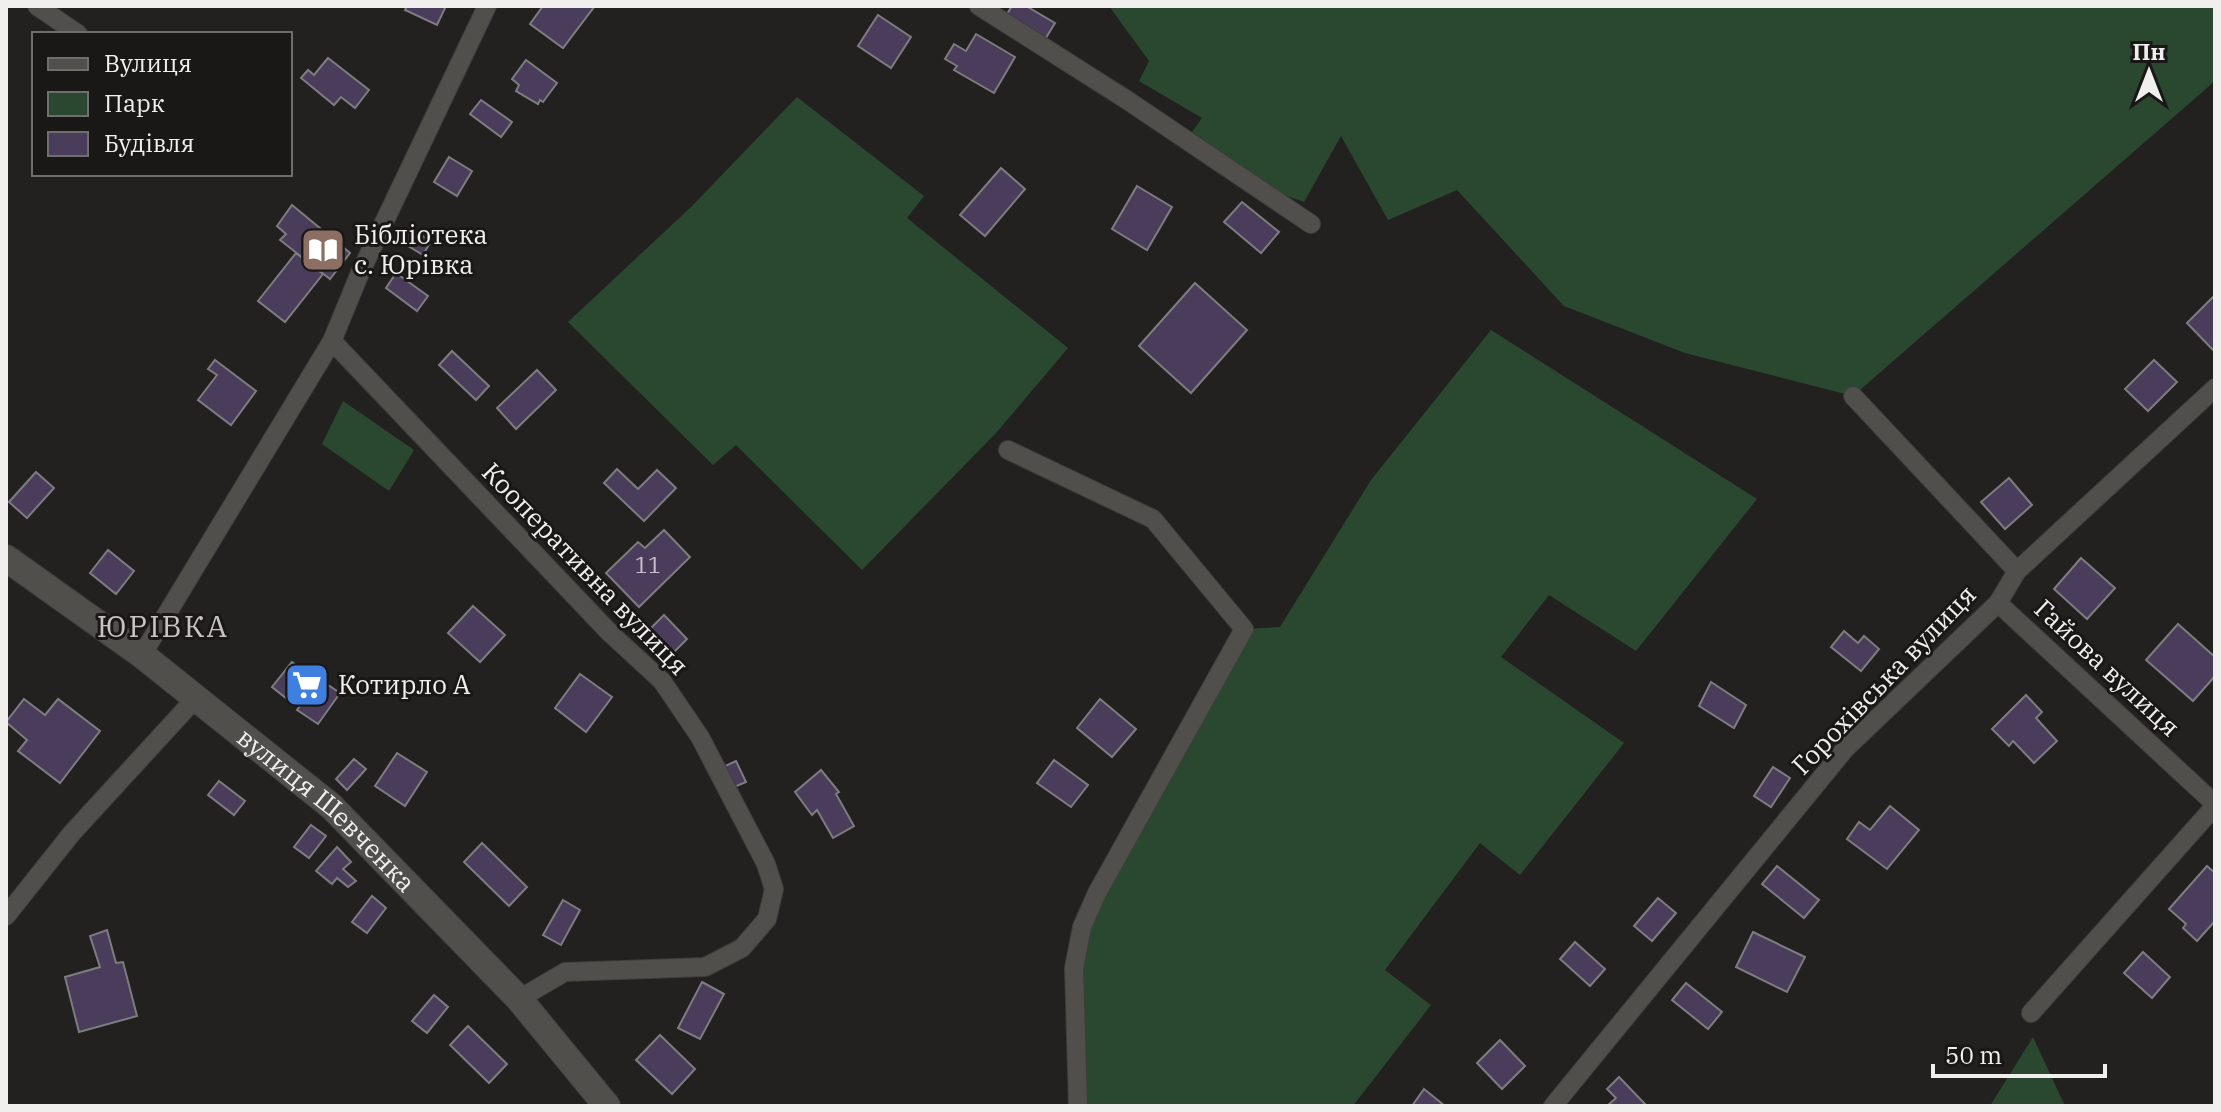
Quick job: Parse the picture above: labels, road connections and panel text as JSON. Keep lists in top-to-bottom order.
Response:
{
  "streets": {
    "street": [
      "Кооперативна вулиця",
      "Гайова вулиця",
      "Горохівська вулиця",
      "вулиця Шевченка"
    ]
  },
  "crossings": [
    ["Кооперативна вулиця", "вулиця Шевченка"],
    ["Гайова вулиця", "Горохівська вулиця"]
  ],
  "districts": ["ЮРІВКА"],
  "places": {
    "library": ["Бібліотека с. Юрівка"],
    "supermarket": ["Котирло А"]
  },
  "house_numbers": ["11"],
  "legend": ["Вулиця", "Парк", "Будівля"],
  "scale_bar": "50 m",
  "north": "top"
}
